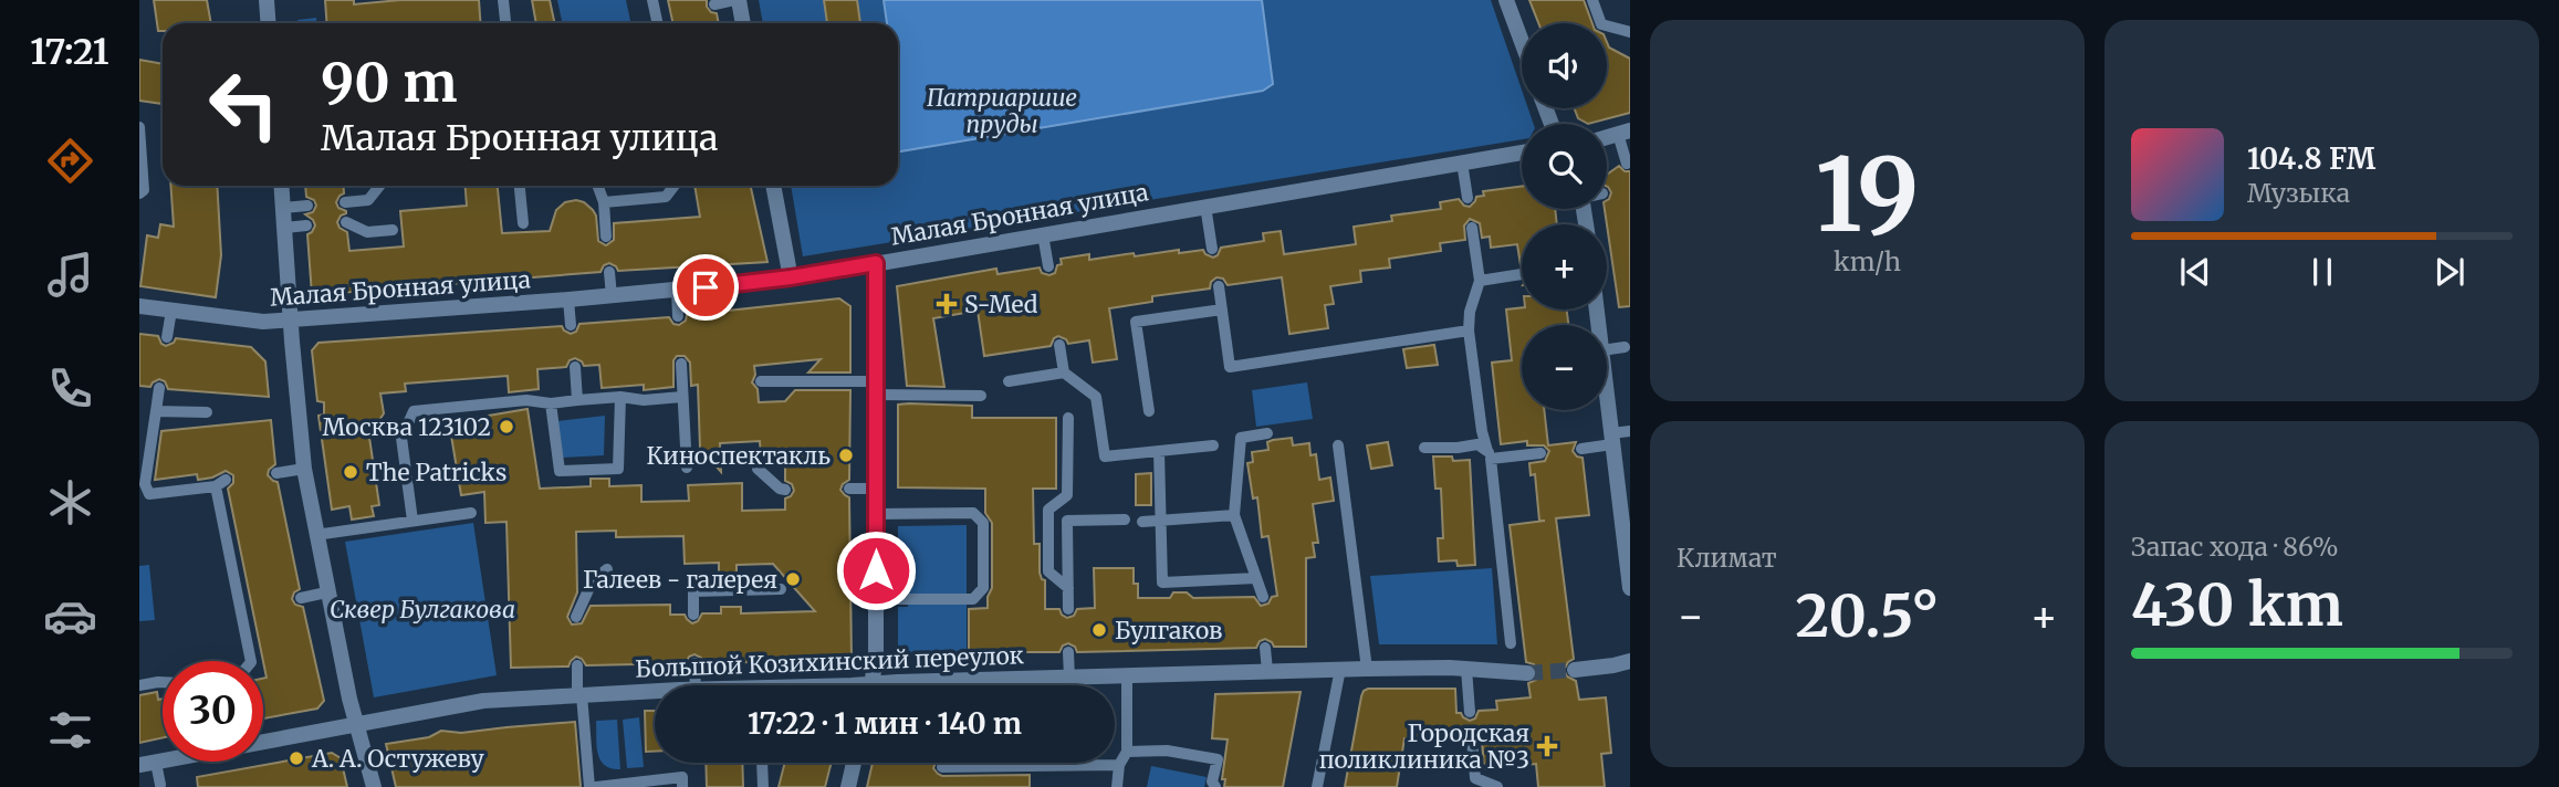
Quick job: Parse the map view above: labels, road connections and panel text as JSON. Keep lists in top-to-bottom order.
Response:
{
  "streets": {
    "street": ["Малая Бронная улица", "Большой Козихинский переулок"]
  },
  "parks": ["Патриаршие пруды", "Сквер Булгакова"],
  "places": {
    "health": ["S-Med", "Городская поликлиника №3"],
    "other": [
      "Москва 123102",
      "Киноспектакль",
      "The Patricks",
      "Галеев - галерея",
      "Булгаков",
      "А. А. Остужеву"
    ]
  },
  "page": {
    "tabs": "17:21",
    "tile": [
      ["19", "km/h"],
      "Климат",
      ["Запас хода · 86%", "430 km"]
    ],
    "map_buttons": ["+", "−"],
    "turn": ["90 m", "Малая Бронная улица"],
    "song": ["104.8 FM", "Музыка"],
    "heat": ["−", "20.5°", "+"],
    "limit": "30",
    "trip": "17:22 · 1 мин · 140 m"
  }
}
